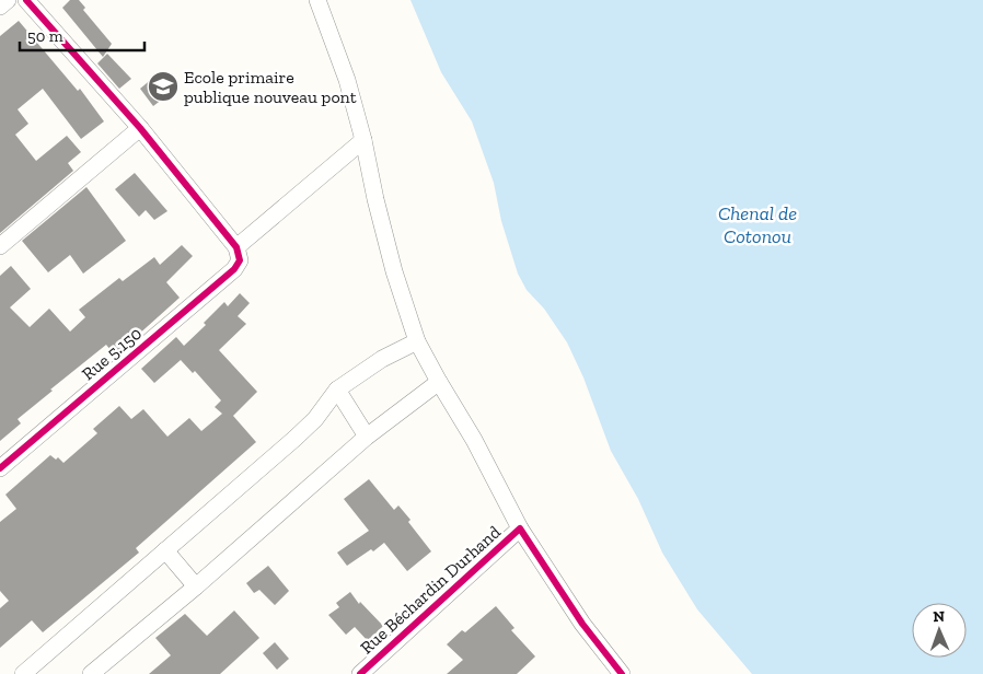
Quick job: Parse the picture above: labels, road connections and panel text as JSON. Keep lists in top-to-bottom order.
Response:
{
  "streets": {
    "street": ["Rue 5.150", "Rue Béchardin Durhand"]
  },
  "water": ["Chenal de Cotonou"],
  "places": {
    "school or university": ["Ecole primaire publique nouveau pont"]
  },
  "scale_bar": "50 m",
  "north": "top"
}
